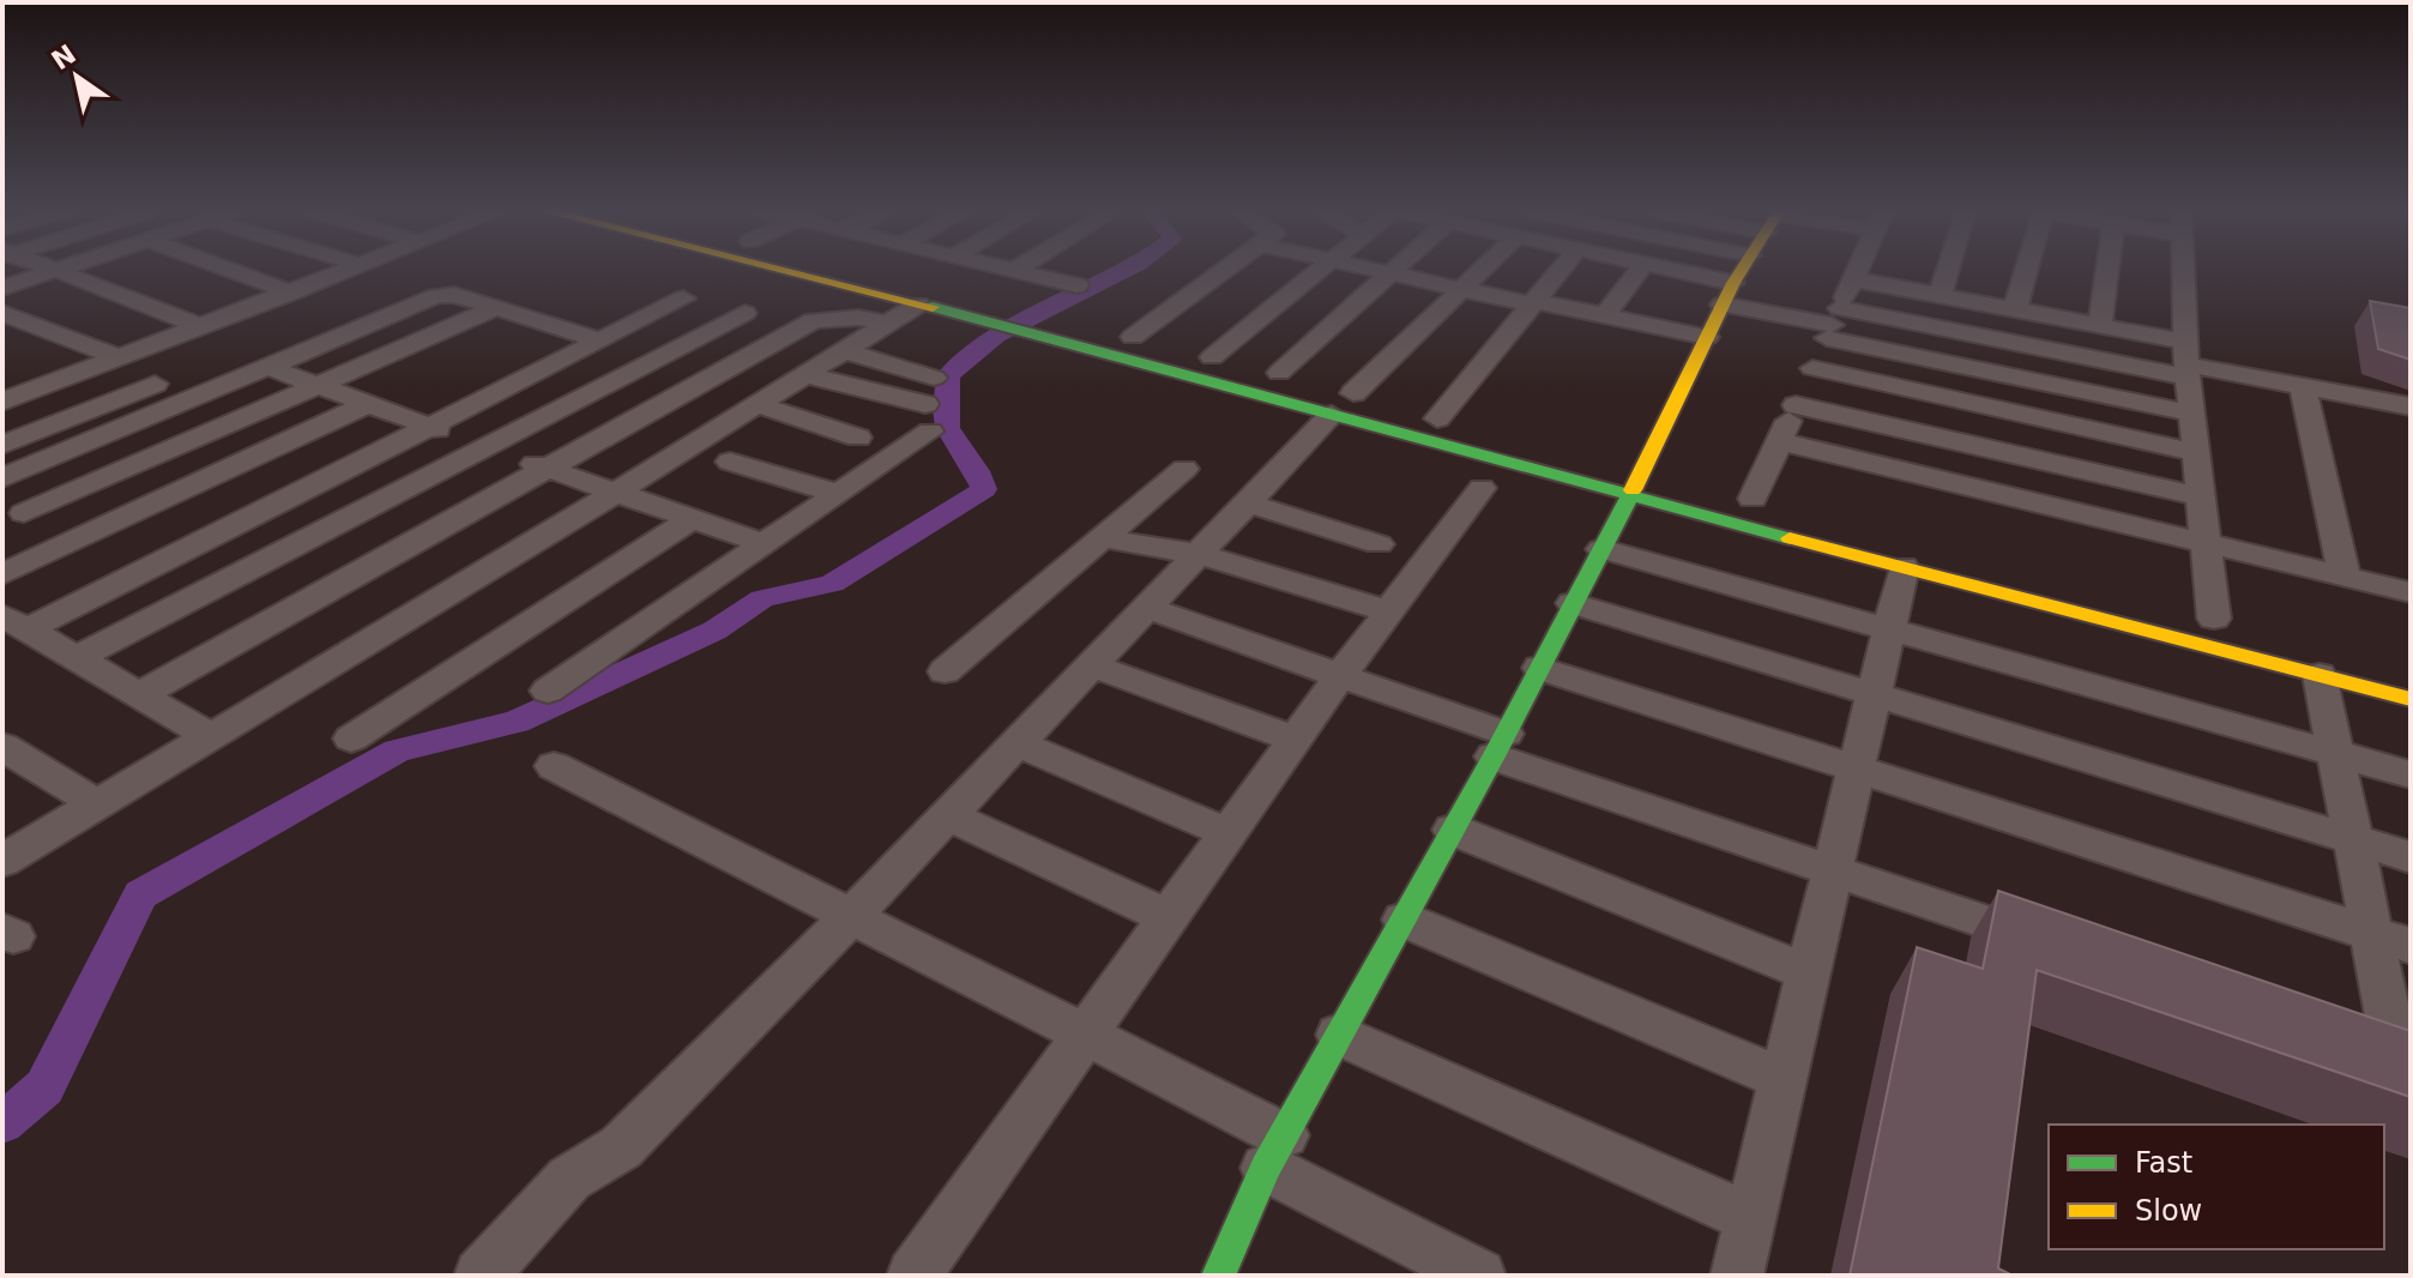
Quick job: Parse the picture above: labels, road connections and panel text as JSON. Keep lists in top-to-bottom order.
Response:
{
  "legend": ["Fast", "Slow"],
  "north": "top left"
}
